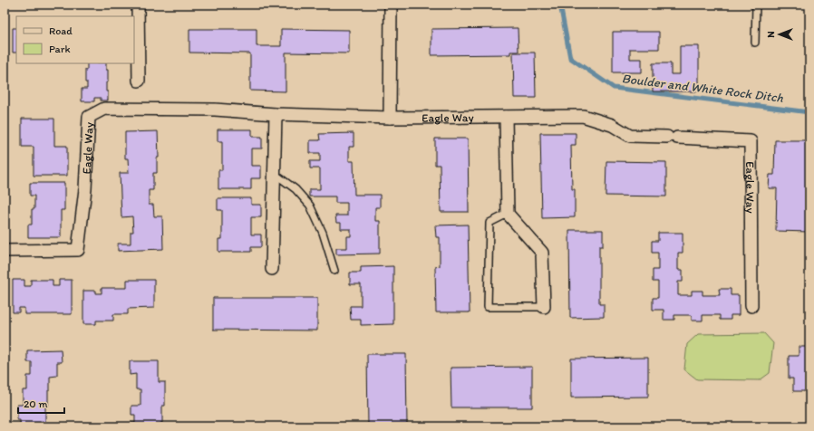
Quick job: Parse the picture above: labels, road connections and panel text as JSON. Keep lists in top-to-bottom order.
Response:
{
  "streets": {
    "street": ["Eagle Way"]
  },
  "water": ["Boulder and White Rock Ditch"],
  "legend": ["Road", "Park"],
  "scale_bar": "20 m",
  "north": "left"
}
